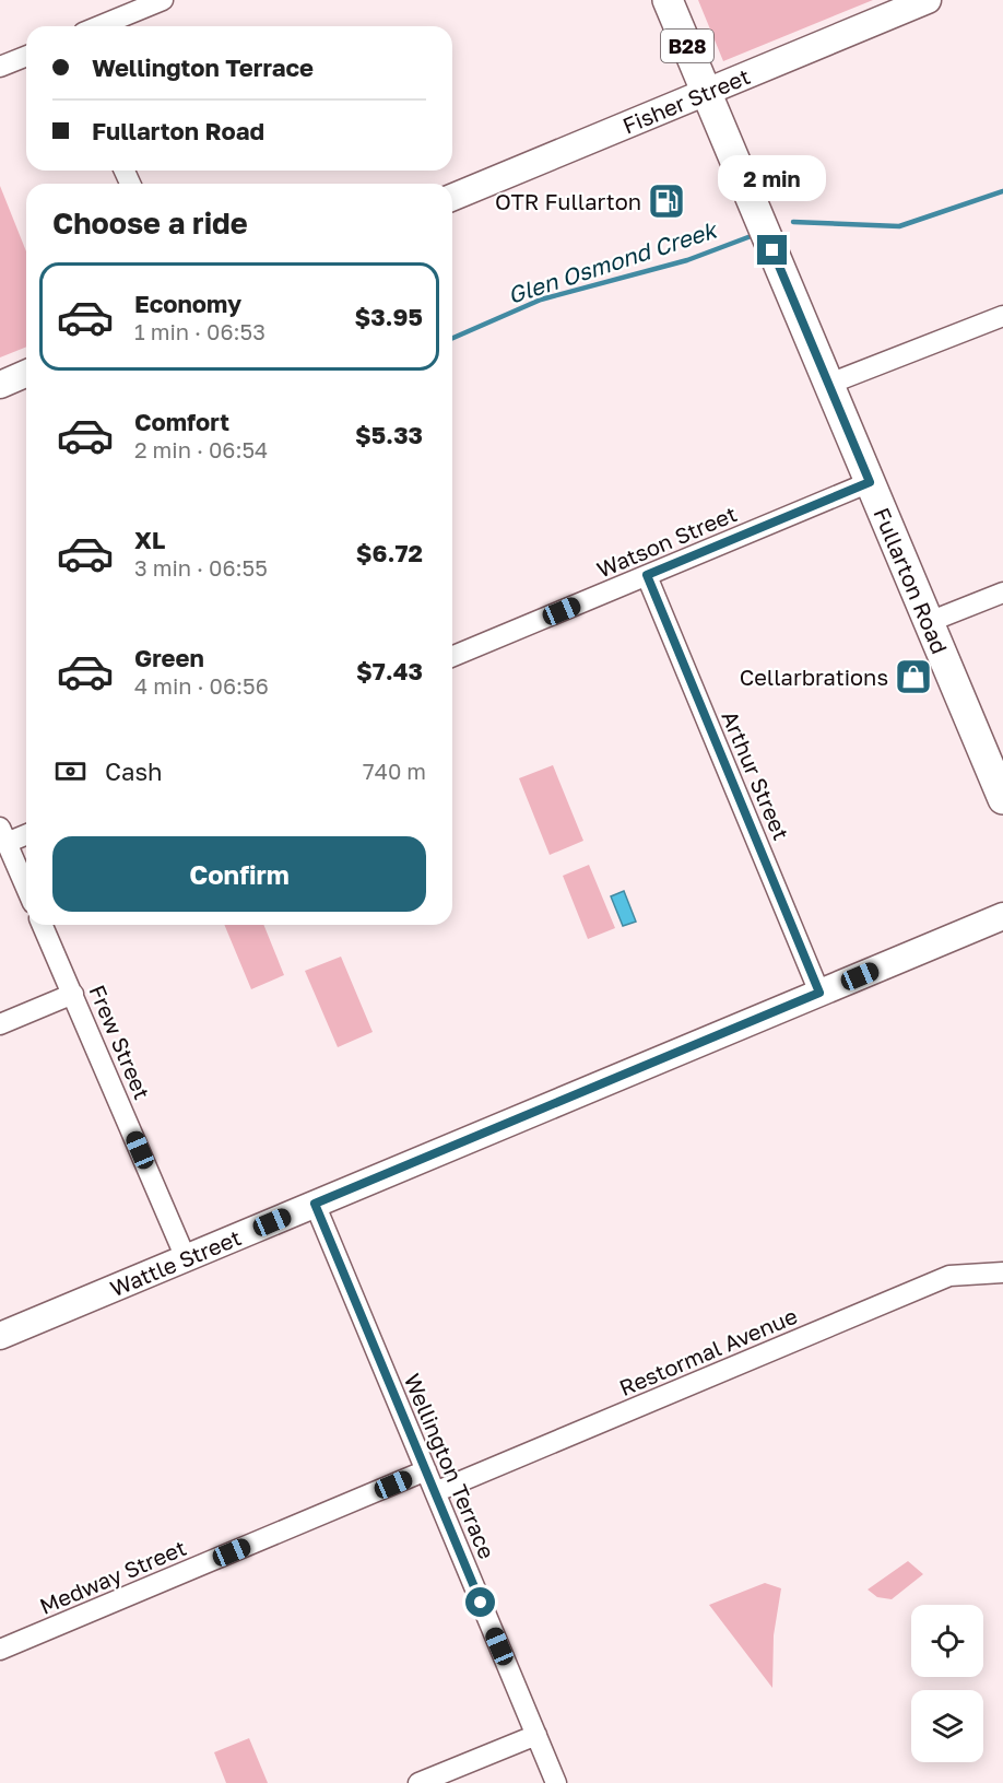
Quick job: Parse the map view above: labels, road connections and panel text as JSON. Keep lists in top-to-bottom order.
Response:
{
  "streets": {
    "main road": ["B28", "Fullarton Road"],
    "street": [
      "Fisher Street",
      "Watson Street",
      "Arthur Street",
      "Frew Street",
      "Wattle Street",
      "Restormal Avenue",
      "Wellington Terrace",
      "Medway Street"
    ]
  },
  "crossings": [
    ["Fisher Street", "Fullarton Road"],
    ["Watson Street", "Fullarton Road"],
    ["Watson Street", "Arthur Street"],
    ["Arthur Street", "Wattle Street"],
    ["Frew Street", "Wattle Street"],
    ["Wattle Street", "Wellington Terrace"],
    ["Restormal Avenue", "Wellington Terrace"],
    ["Wellington Terrace", "Medway Street"]
  ],
  "water": ["Glen Osmond Creek"],
  "places": {
    "fuel station": ["OTR Fullarton"],
    "shop": ["Cellarbrations"]
  },
  "page": {
    "banner": ["Wellington Terrace", "Fullarton Road"],
    "bubble": "2 min",
    "heading": "Choose a ride",
    "list": [
      {
        "name": "Economy",
        "note": "1 min · 06:53",
        "value": "$3.95"
      },
      {
        "name": "Comfort",
        "note": "2 min · 06:54",
        "value": "$5.33"
      },
      {
        "name": "XL",
        "note": "3 min · 06:55",
        "value": "$6.72"
      },
      {
        "name": "Green",
        "note": "4 min · 06:56",
        "value": "$7.43"
      }
    ],
    "pay": ["Cash", "740 m"],
    "buttons": "Confirm"
  }
}
